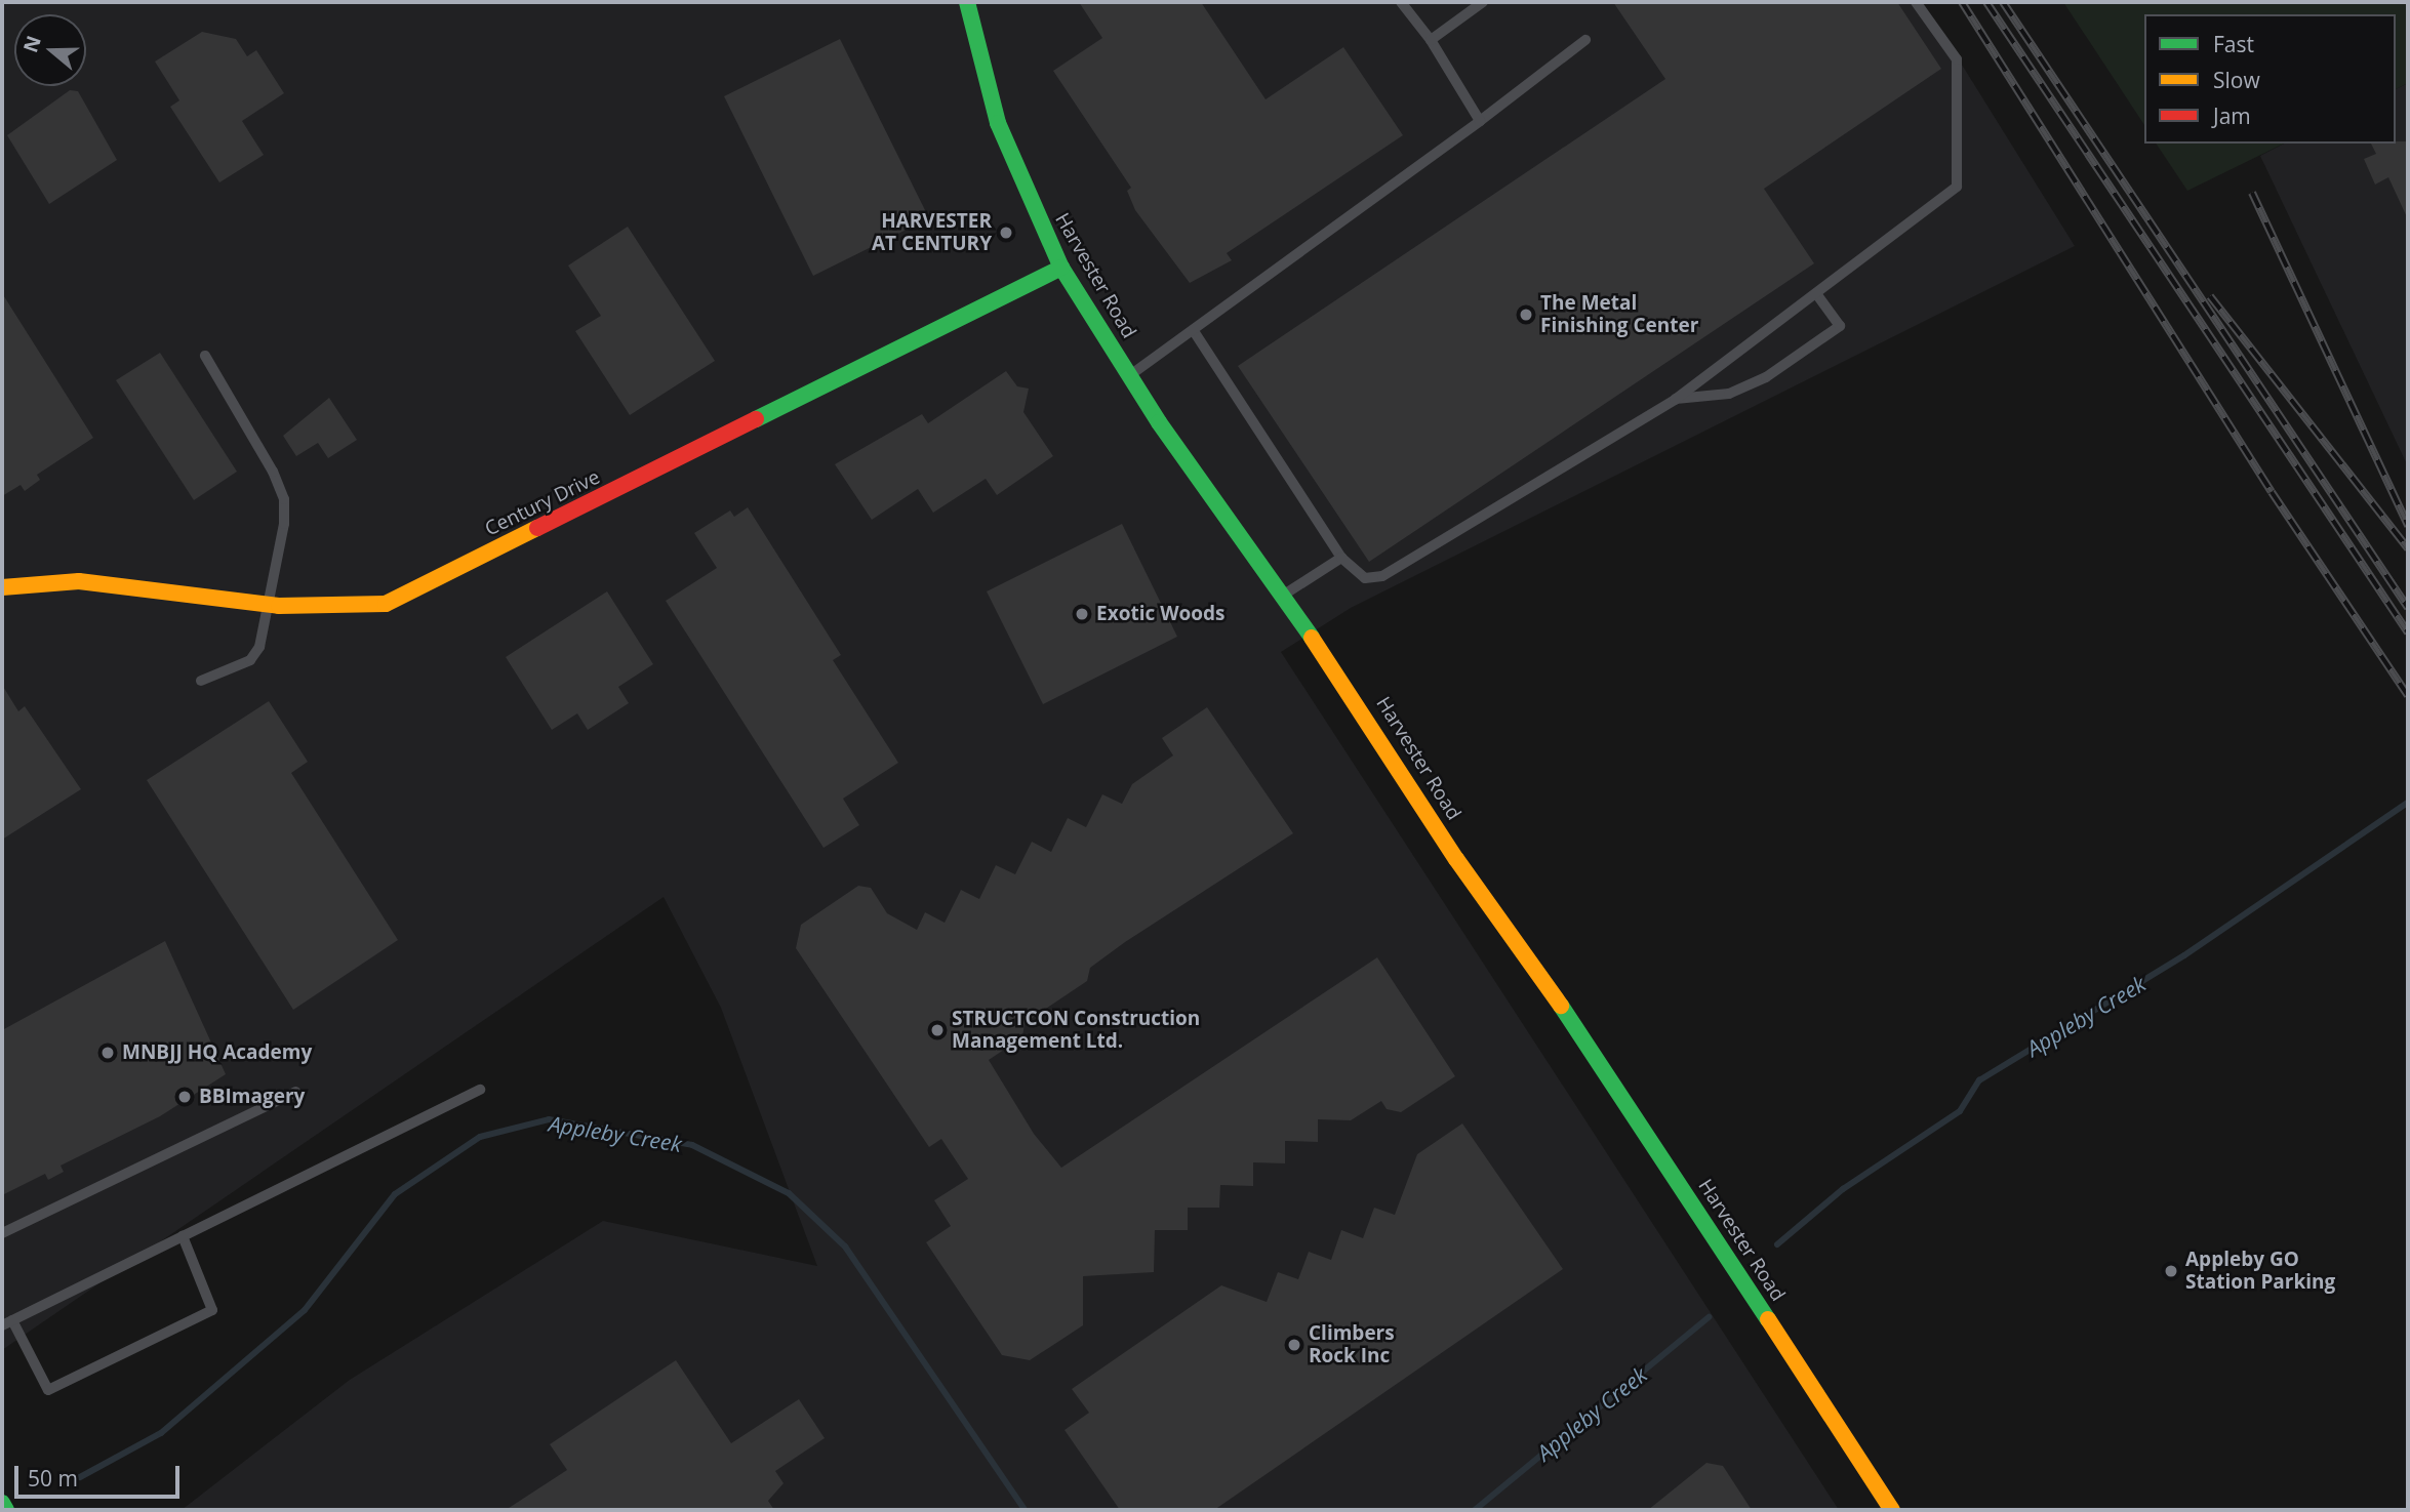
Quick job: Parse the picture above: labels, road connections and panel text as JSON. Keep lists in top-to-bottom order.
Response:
{
  "streets": {
    "main road": ["Harvester Road", "Century Drive"]
  },
  "crossings": [
    ["Harvester Road", "Century Drive"]
  ],
  "water": ["Appleby Creek"],
  "places": [
    "HARVESTER AT CENTURY",
    "The Metal Finishing Center",
    "Exotic Woods",
    "STRUCTCON Construction Management Ltd.",
    "MNBJJ HQ Academy",
    "BBImagery",
    "Appleby GO Station Parking",
    "Climbers Rock Inc"
  ],
  "legend": ["Fast", "Slow", "Jam"],
  "scale_bar": "50 m",
  "north": "left"
}
